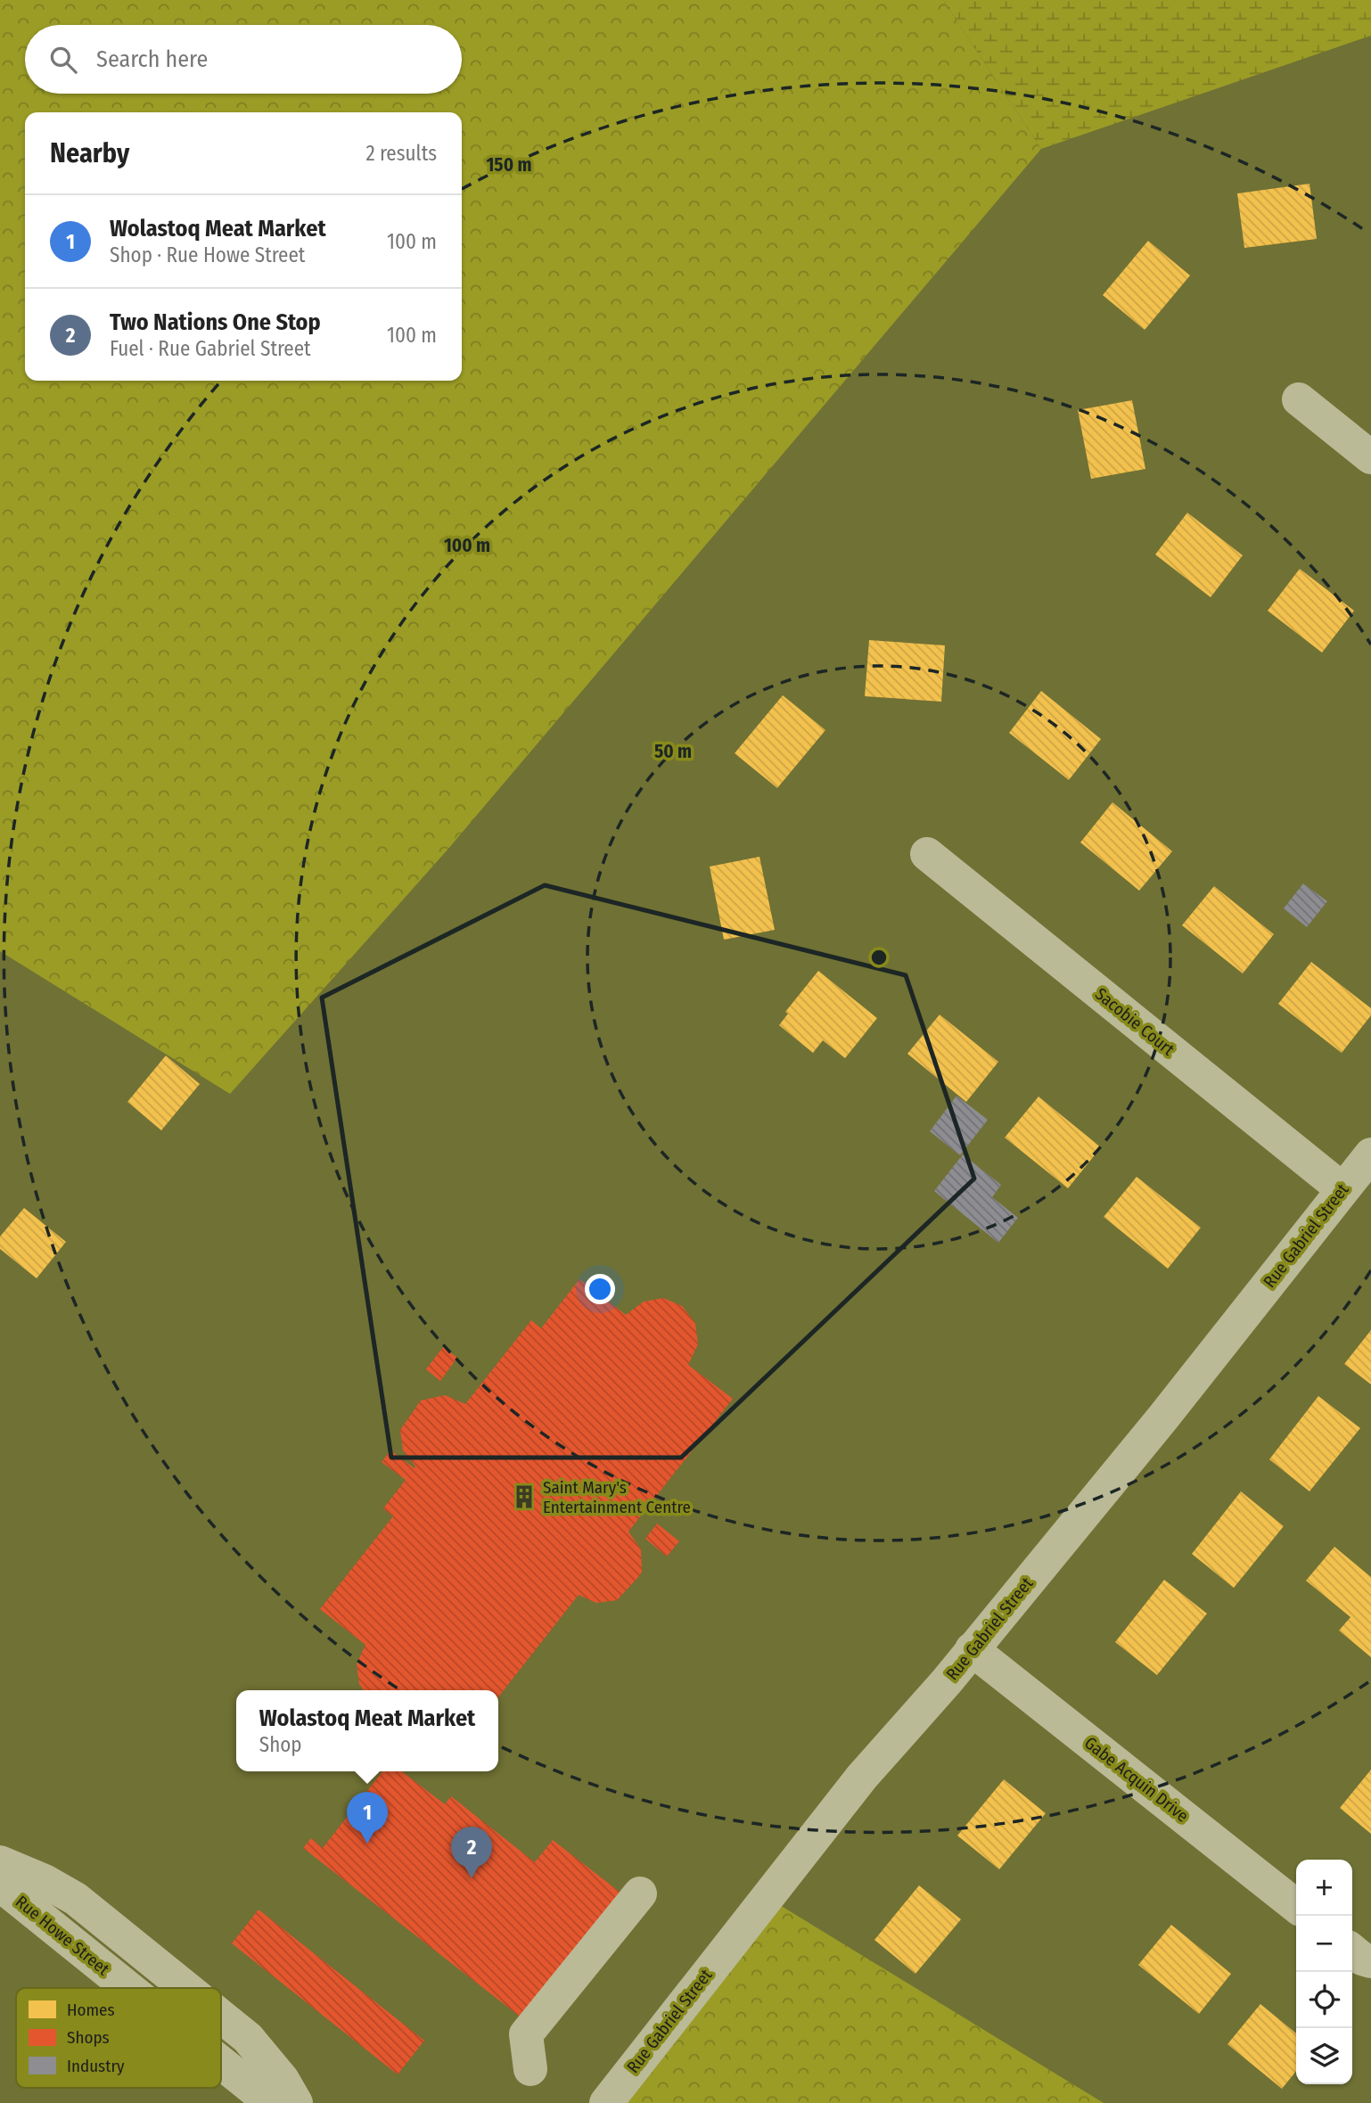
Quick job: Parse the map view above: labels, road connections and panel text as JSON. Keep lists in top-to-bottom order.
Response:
{
  "streets": {
    "street": [
      "Sacobie Court",
      "Rue Gabriel Street",
      "Gabe Acquin Drive",
      "Rue Howe Street"
    ]
  },
  "crossings": [
    ["Sacobie Court", "Rue Gabriel Street"],
    ["Rue Gabriel Street", "Gabe Acquin Drive"]
  ],
  "places": {
    "building": ["Saint Mary's Entertainment Centre"]
  },
  "legend": ["Homes", "Shops", "Industry"],
  "page": {
    "search": "Search here",
    "heading": ["Nearby", "2 results"],
    "list": [
      {
        "mark": "1",
        "name": "Wolastoq Meat Market",
        "note": "Shop · Rue Howe Street",
        "value": "100 m"
      },
      {
        "mark": "2",
        "name": "Two Nations One Stop",
        "note": "Fuel · Rue Gabriel Street",
        "value": "100 m"
      }
    ],
    "popup": ["Wolastoq Meat Market", "Shop"],
    "pins": ["1", "2"],
    "map_buttons": ["+", "−"]
  },
  "rings": ["150 m", "100 m", "50 m"]
}
